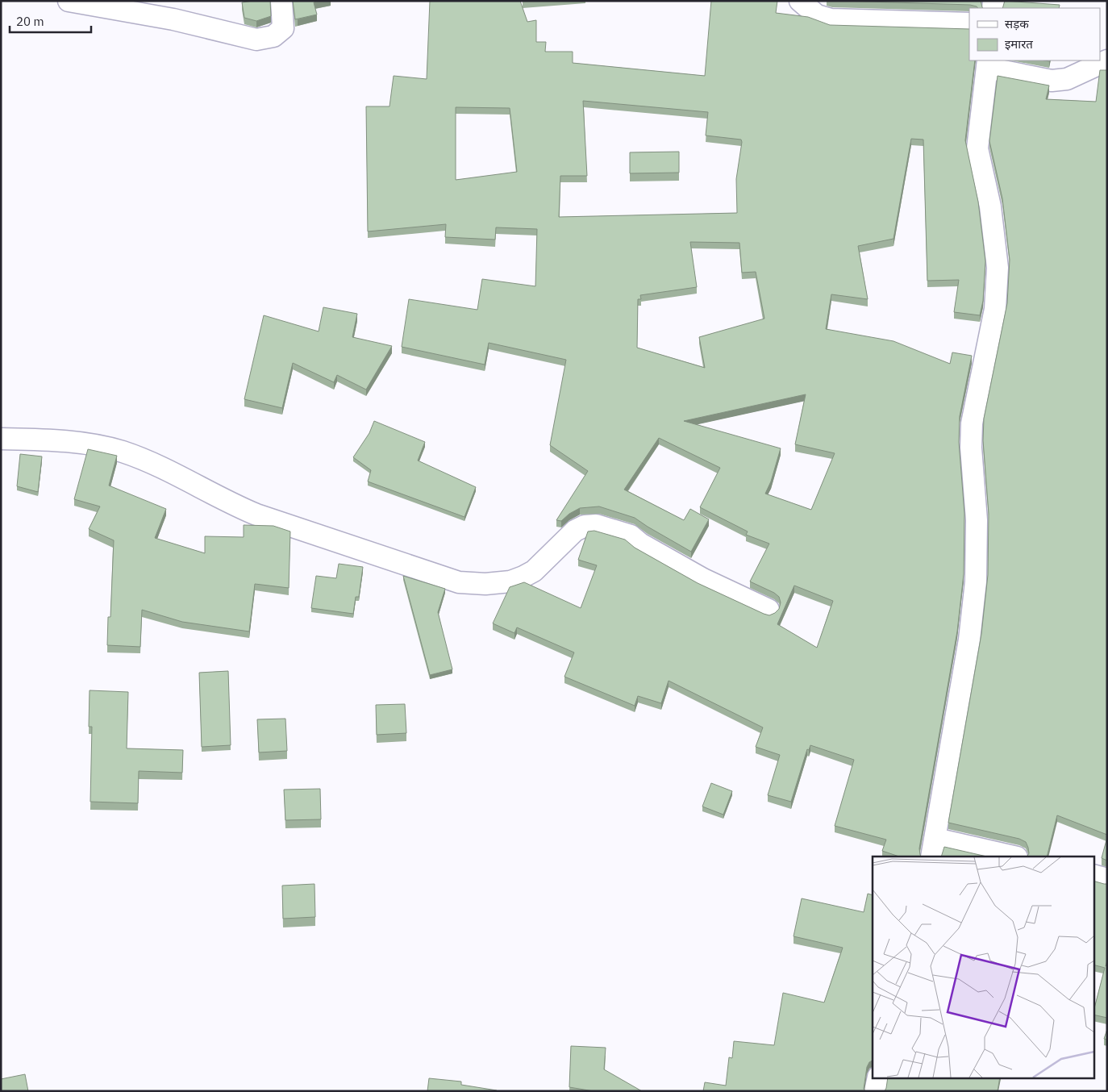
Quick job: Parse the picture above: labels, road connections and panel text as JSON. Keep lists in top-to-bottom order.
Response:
{
  "legend": ["सड़क", "इमारत"],
  "scale_bar": "20 m"
}
